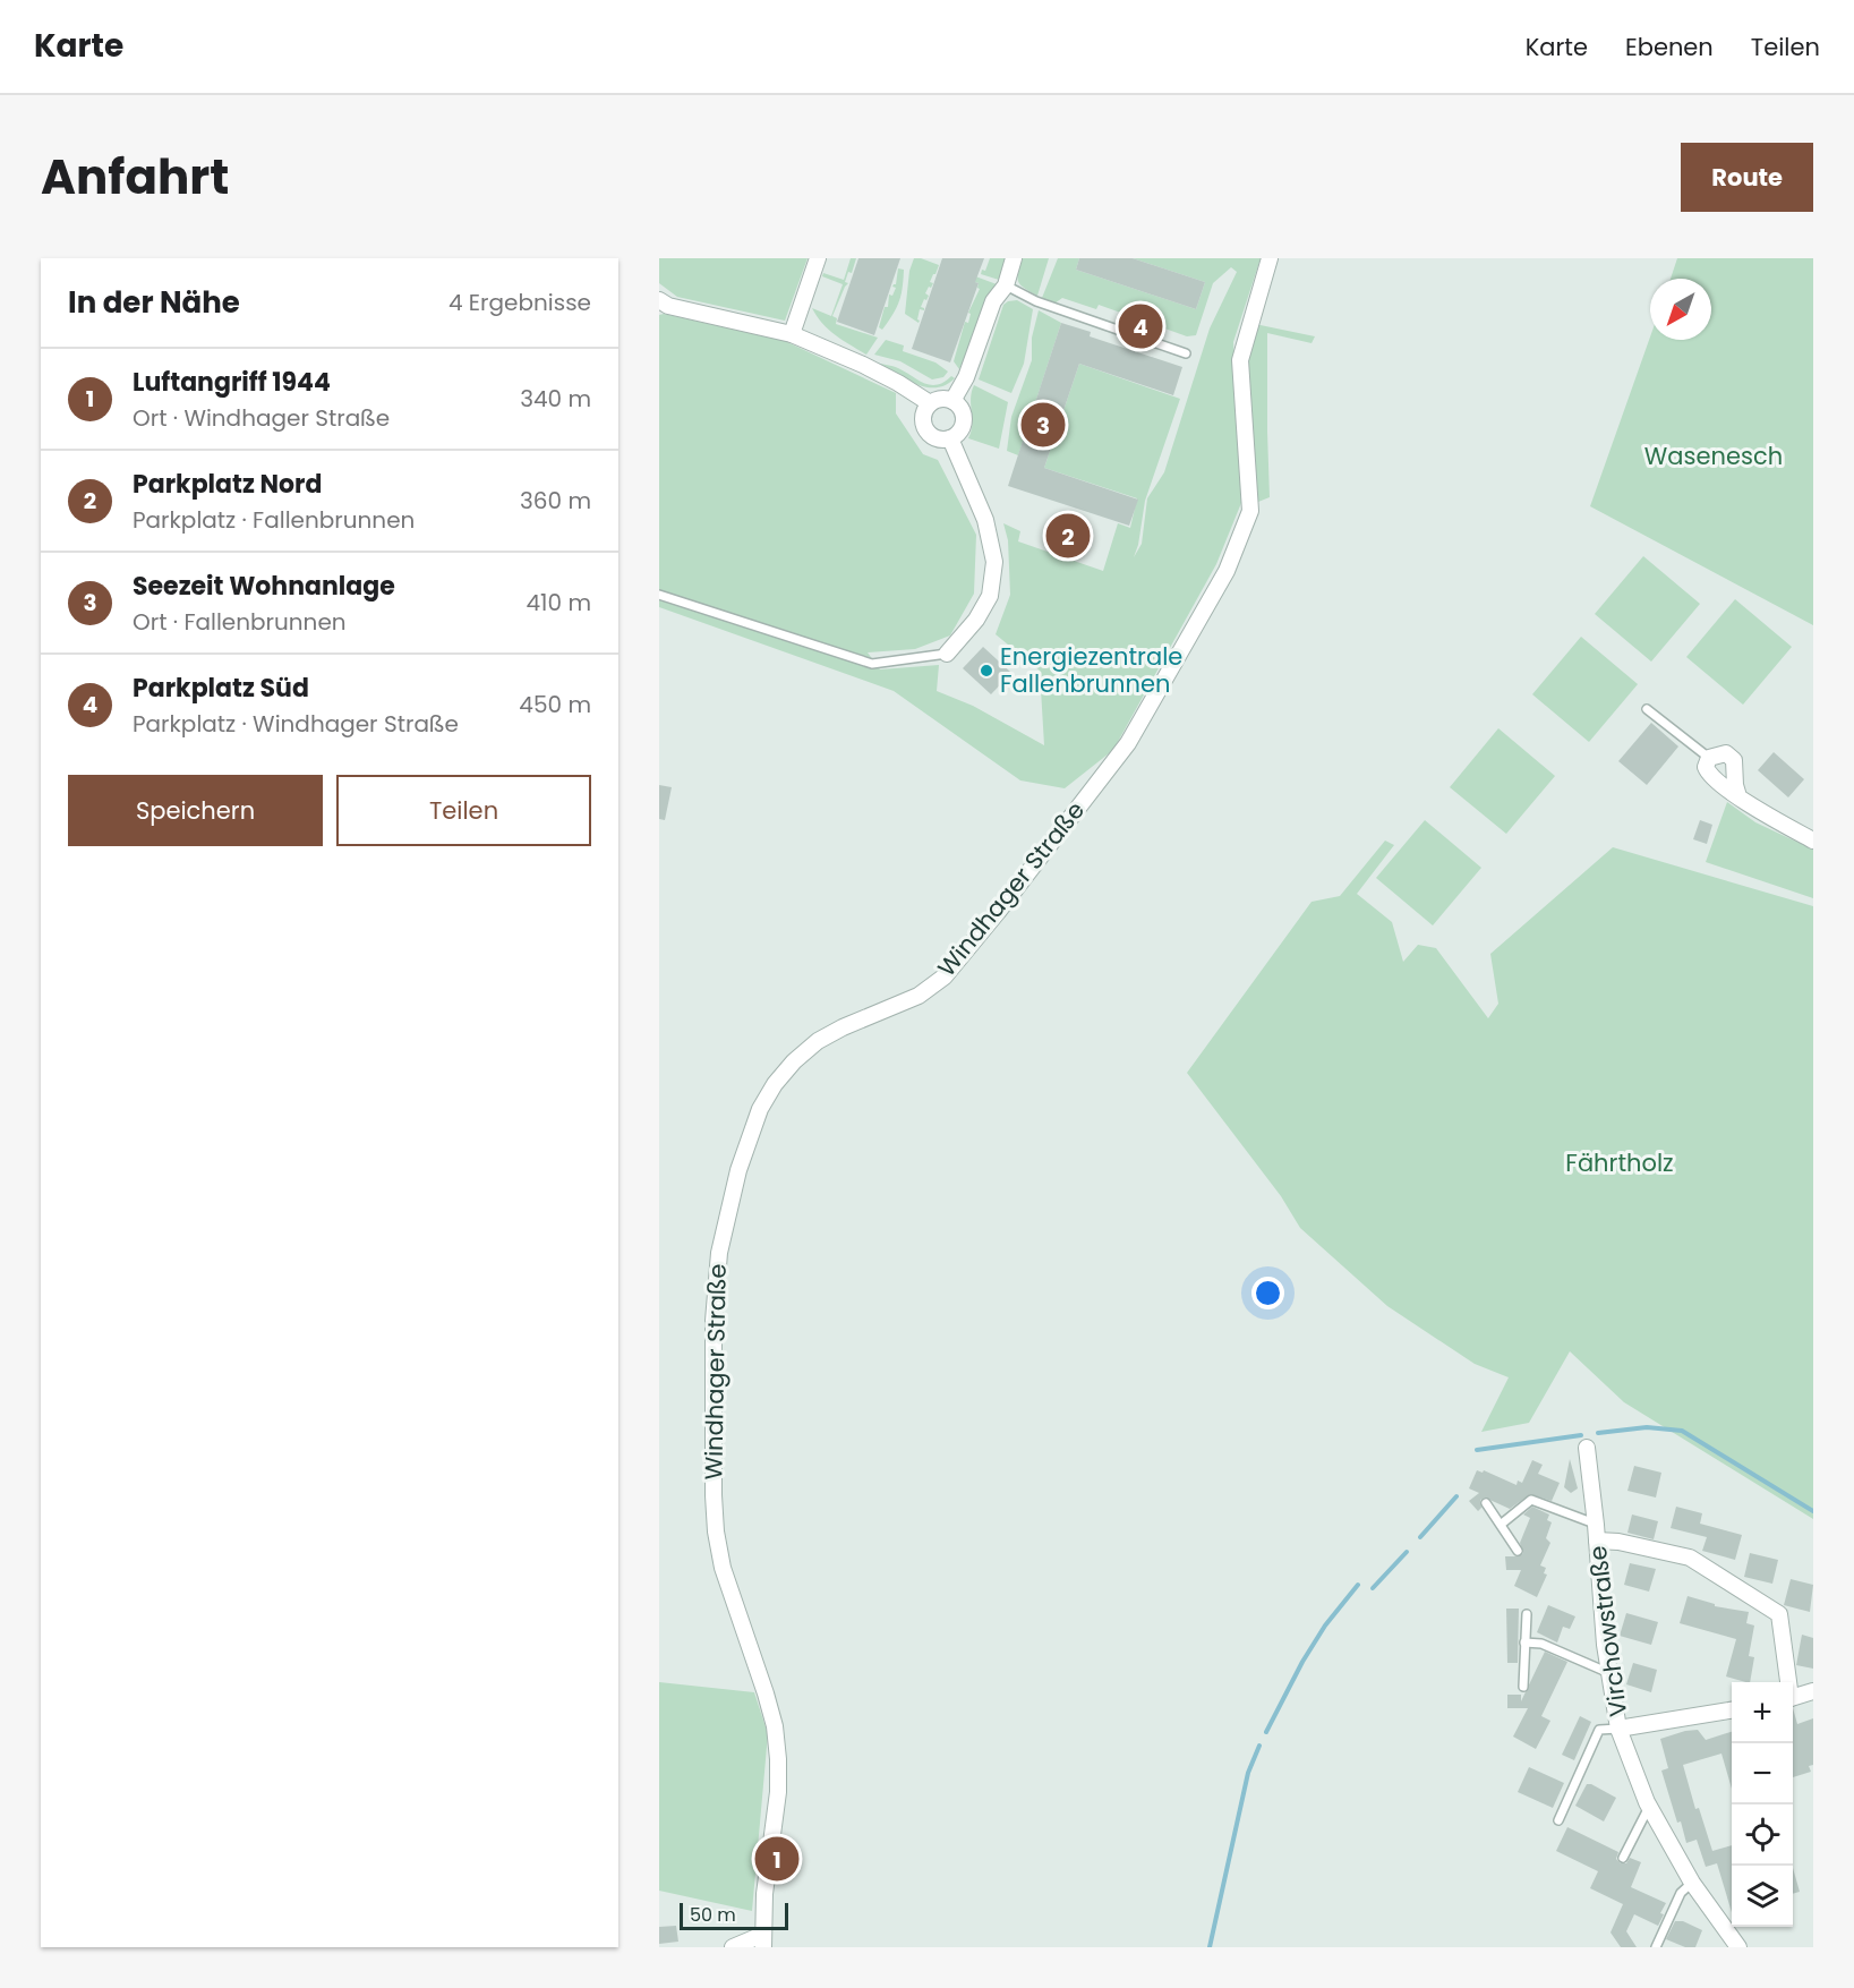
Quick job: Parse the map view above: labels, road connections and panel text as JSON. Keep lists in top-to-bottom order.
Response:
{
  "streets": {
    "street": ["Windhager Straße", "Virchowstraße"]
  },
  "parks": ["Wasenesch", "Fährtholz"],
  "places": ["Energiezentrale Fallenbrunnen"],
  "scale_bar": "50 m",
  "north": "bottom left",
  "page": {
    "header": "Karte",
    "nav": ["Karte", "Ebenen", "Teilen"],
    "title": "Anfahrt",
    "buttons": [
      "Route",
      ["Speichern", "Teilen"]
    ],
    "heading": ["In der Nähe", "4 Ergebnisse"],
    "pins": [
      "4",
      "3",
      "2",
      "1"
    ],
    "list": [
      {
        "mark": "1",
        "name": "Luftangriff 1944",
        "note": "Ort · Windhager Straße",
        "value": "340 m"
      },
      {
        "mark": "2",
        "name": "Parkplatz Nord",
        "note": "Parkplatz · Fallenbrunnen",
        "value": "360 m"
      },
      {
        "mark": "3",
        "name": "Seezeit Wohnanlage",
        "note": "Ort · Fallenbrunnen",
        "value": "410 m"
      },
      {
        "mark": "4",
        "name": "Parkplatz Süd",
        "note": "Parkplatz · Windhager Straße",
        "value": "450 m"
      }
    ],
    "map_buttons": ["+", "−"],
    "scale": "50 m"
  }
}
